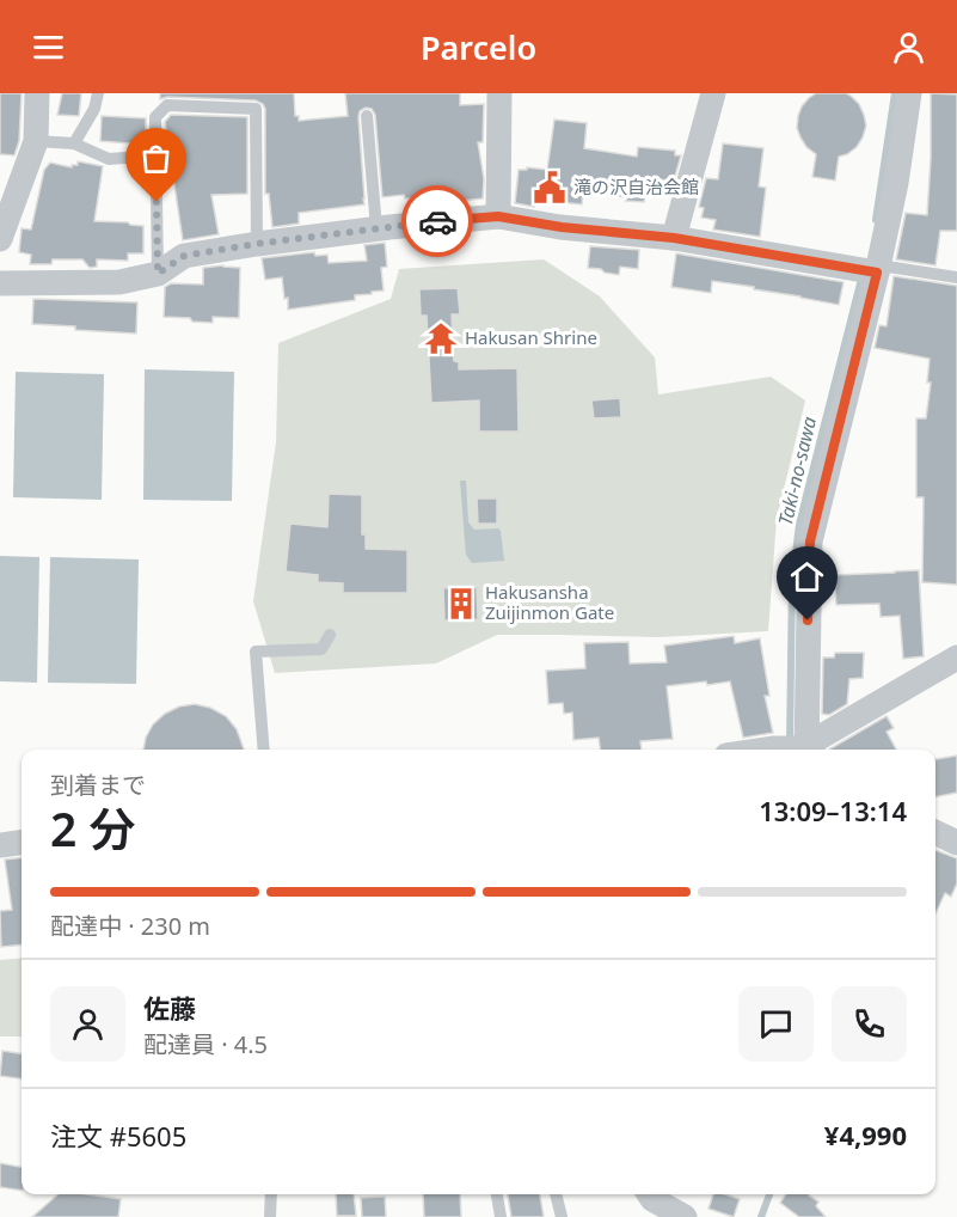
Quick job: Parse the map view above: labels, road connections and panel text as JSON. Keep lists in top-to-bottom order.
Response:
{
  "water": ["Taki-no-sawa"],
  "places": {
    "public building": ["滝の沢自治会館"],
    "temple": ["Hakusan Shrine"],
    "building": ["Hakusansha Zuijinmon Gate"]
  },
  "page": {
    "header": "Parcelo",
    "heading": ["2 分", "到着まで", "13:09–13:14"],
    "panel": [
      "佐藤",
      "配達員 · 4.5",
      "注文 #5605",
      "¥4,990"
    ],
    "bar": "配達中 · 230 m"
  }
}
